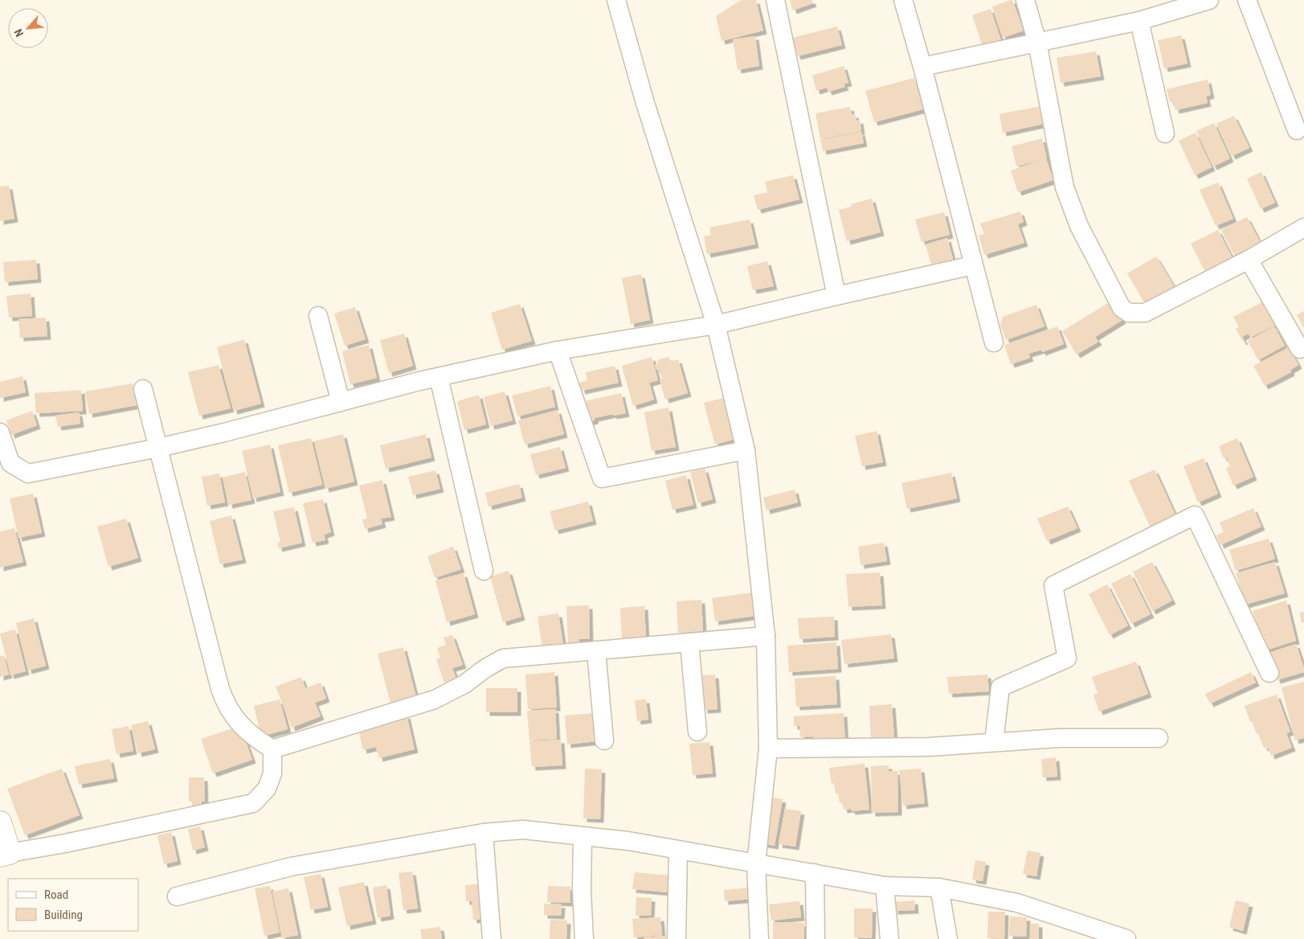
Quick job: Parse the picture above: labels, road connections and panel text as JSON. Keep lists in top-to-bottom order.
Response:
{
  "legend": ["Road", "Building"],
  "north": "bottom left"
}
